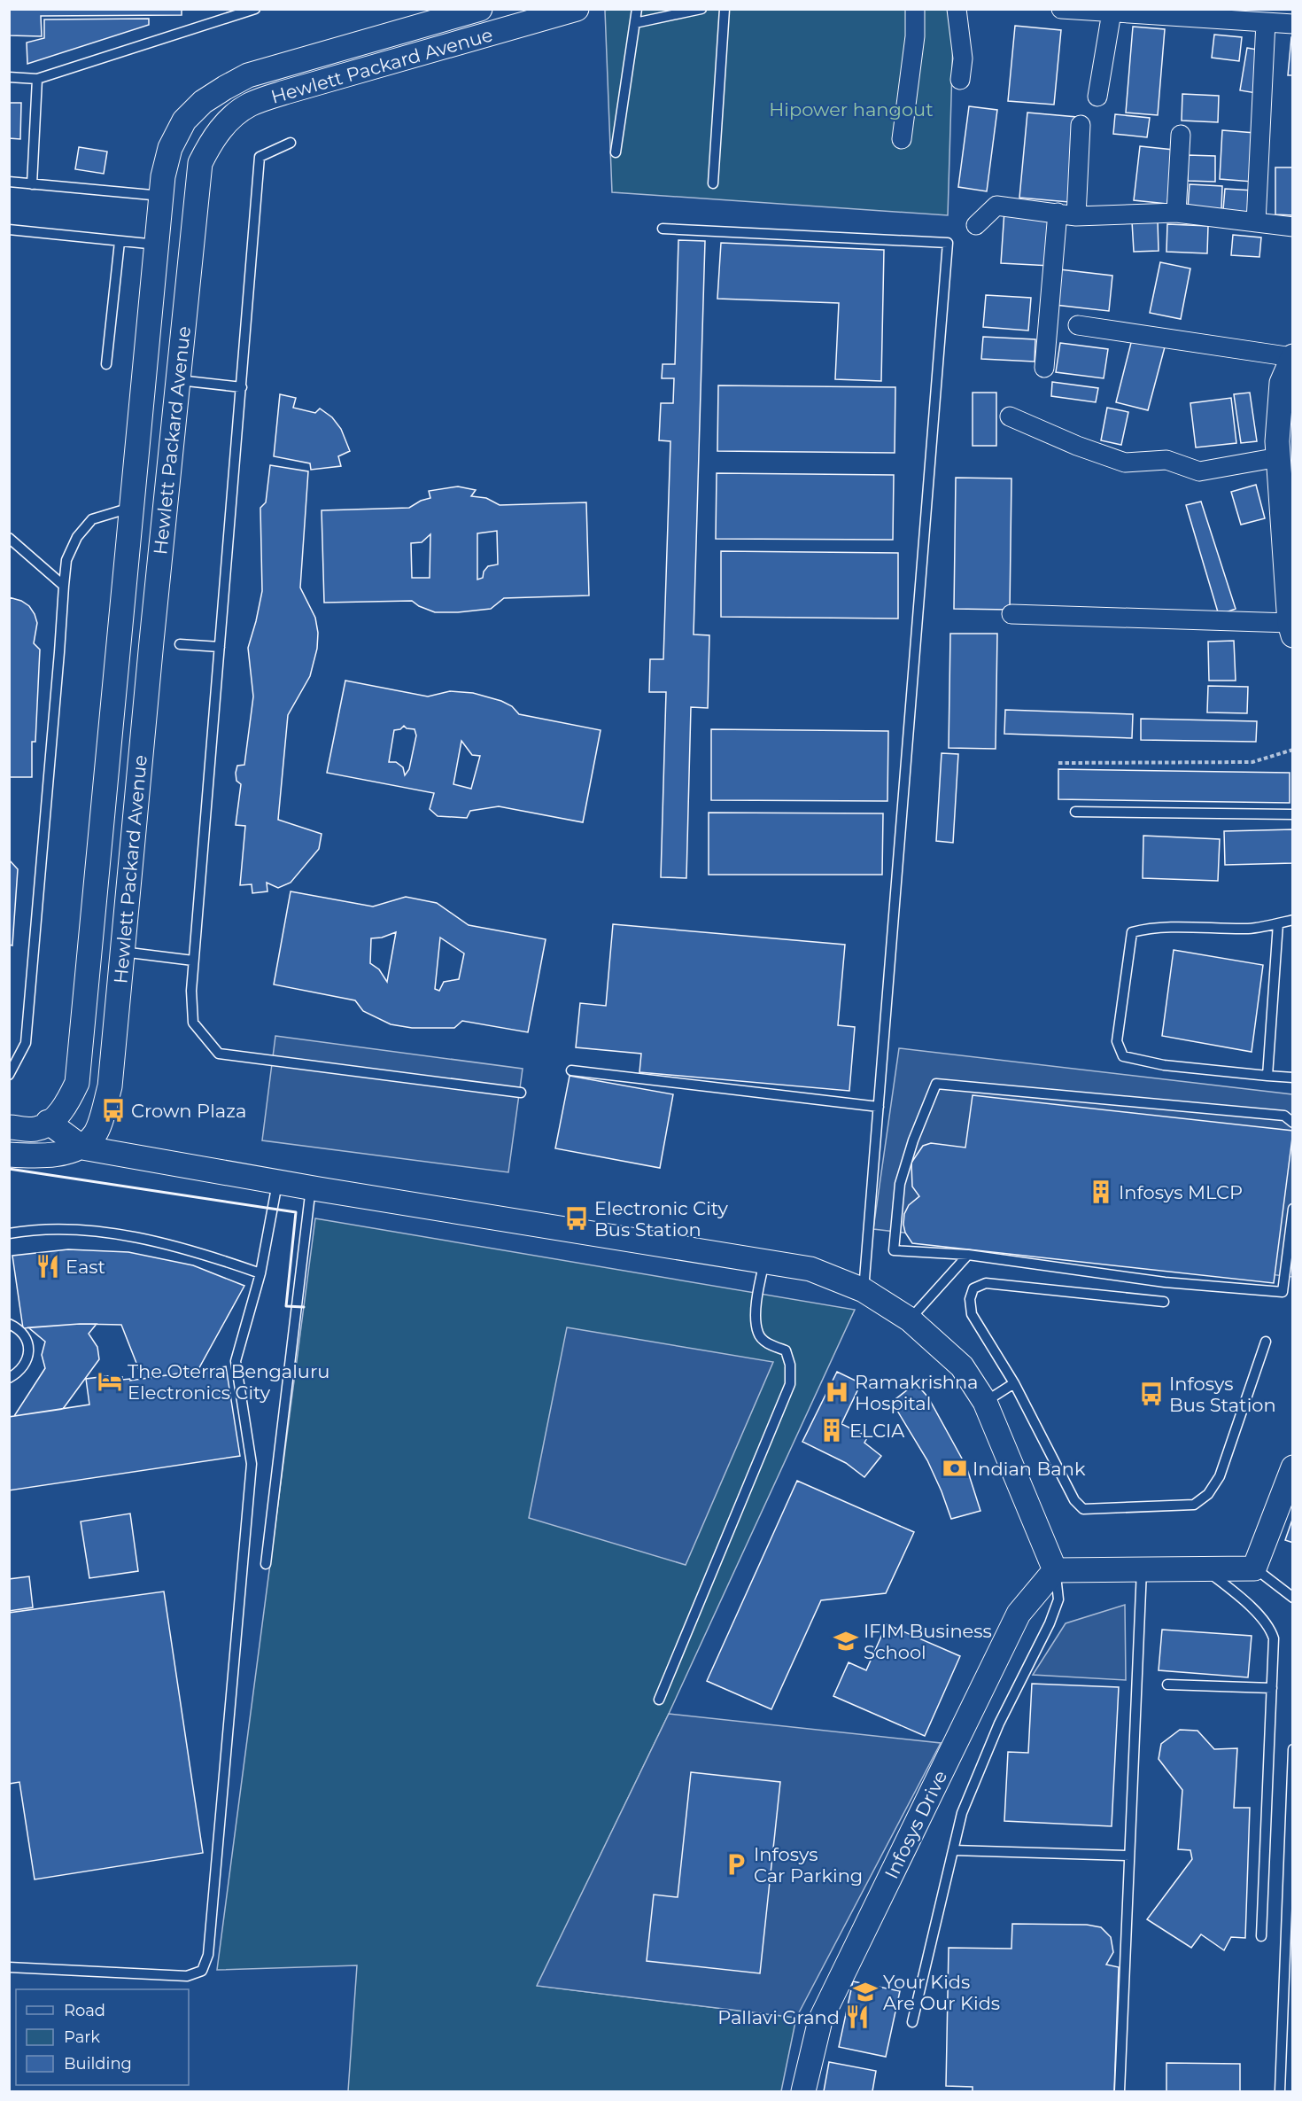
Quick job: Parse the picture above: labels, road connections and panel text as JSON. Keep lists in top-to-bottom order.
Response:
{
  "streets": {
    "street": ["Hewlett Packard Avenue", "Infosys Drive"]
  },
  "parks": ["Hipower hangout"],
  "places": {
    "bus stop": ["Crown Plaza", "Electronic City Bus Station", "Infosys Bus Station"],
    "building": ["Infosys MLCP", "ELCIA"],
    "restaurant": ["East", "Pallavi Grand"],
    "hotel": ["The Oterra Bengaluru Electronics City"],
    "hospital": ["Ramakrishna Hospital"],
    "bank": ["Indian Bank"],
    "school or university": ["IFIM Business School", "Your Kids Are Our Kids"],
    "parking": ["Infosys Car Parking"]
  },
  "legend": ["Road", "Park", "Building"]
}
